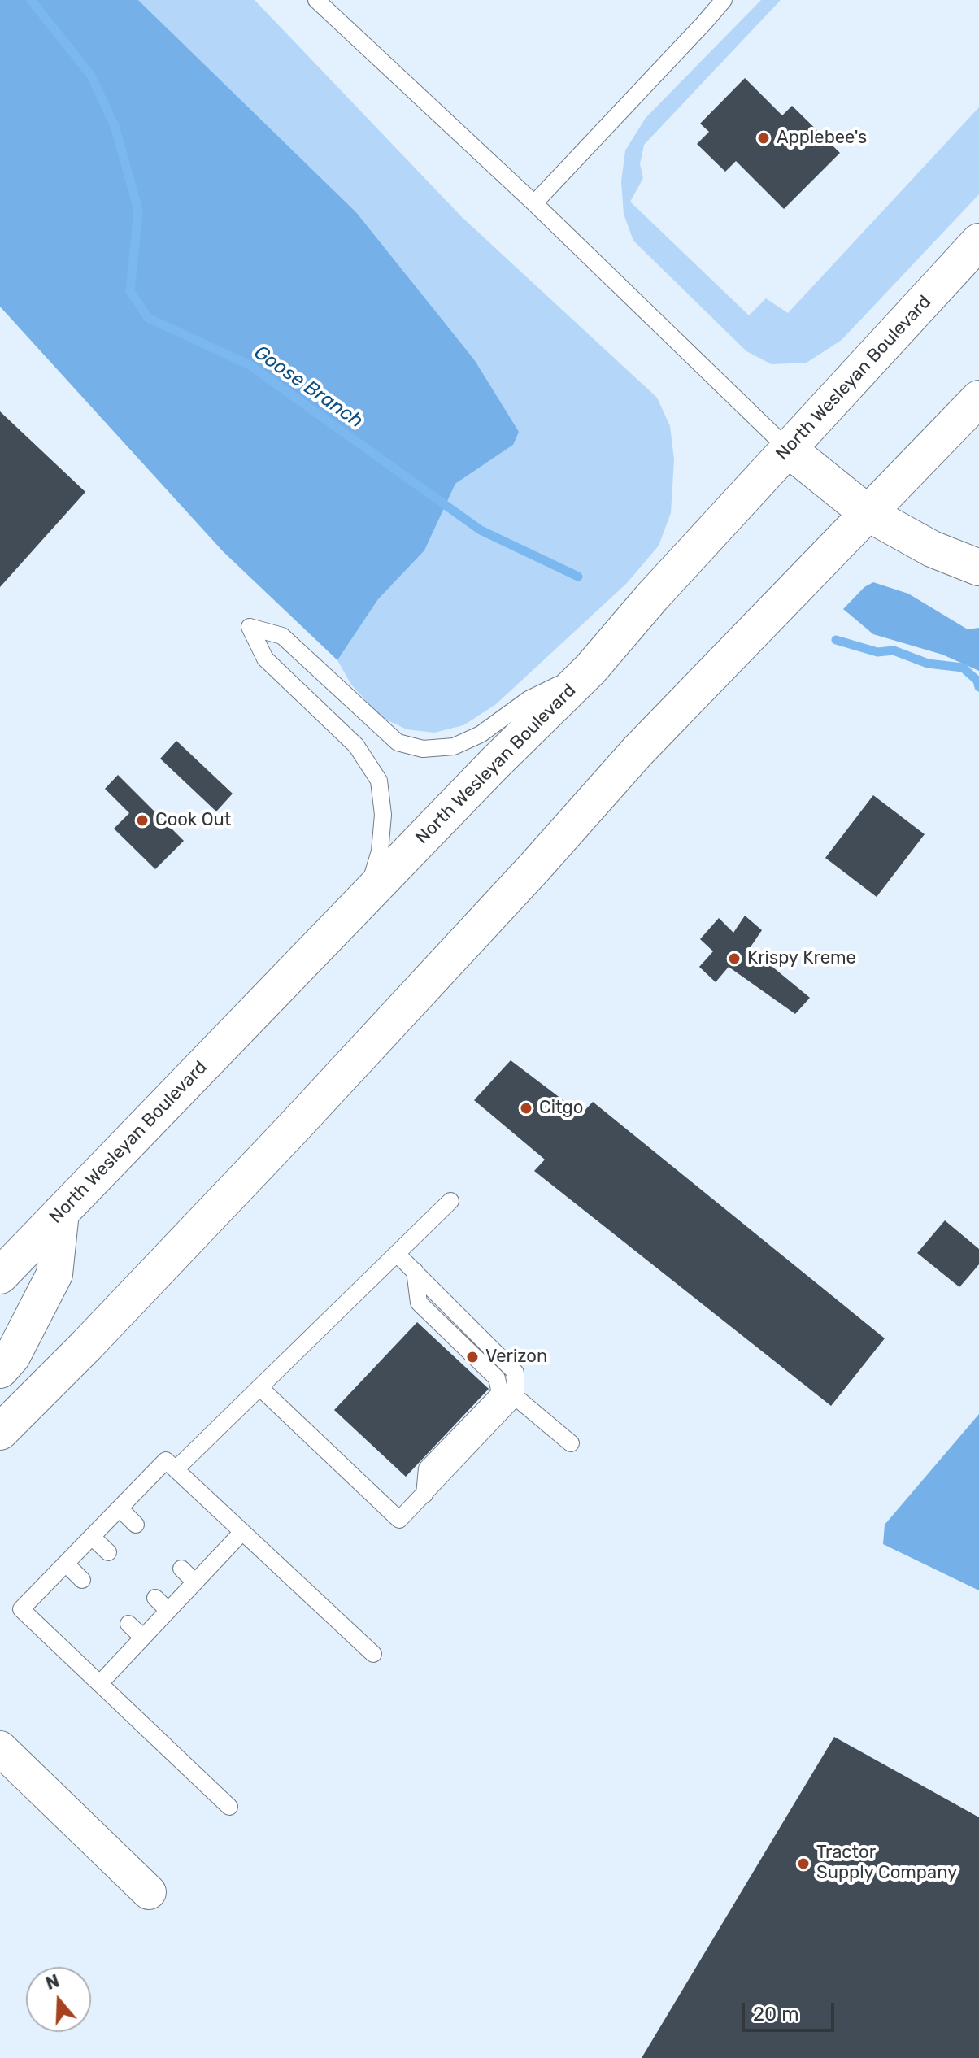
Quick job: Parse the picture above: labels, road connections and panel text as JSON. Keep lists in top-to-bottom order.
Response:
{
  "streets": {
    "main road": ["North Wesleyan Boulevard"]
  },
  "water": ["Goose Branch"],
  "places": [
    "Applebee's",
    "Cook Out",
    "Krispy Kreme",
    "Citgo",
    "Verizon",
    "Tractor Supply Company"
  ],
  "scale_bar": "20 m",
  "north": "top"
}
